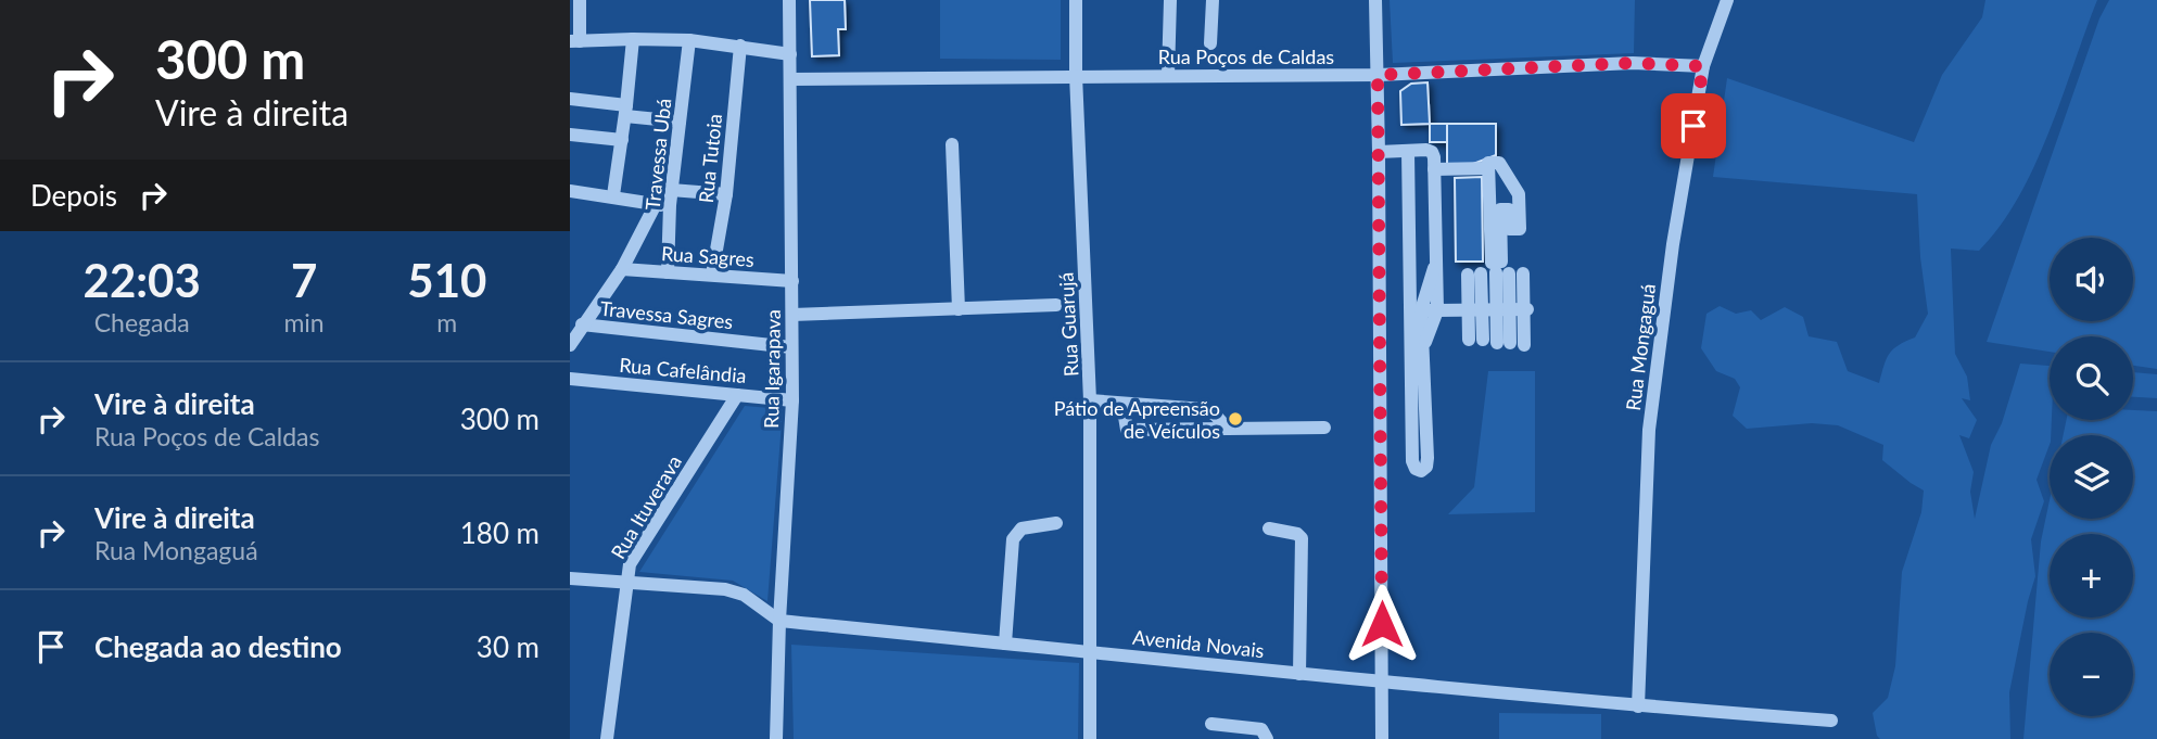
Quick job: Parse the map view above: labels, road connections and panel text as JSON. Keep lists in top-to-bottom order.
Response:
{
  "streets": {
    "street": [
      "Rua Poços de Caldas",
      "Travessa Ubá",
      "Rua Tutoia",
      "Rua Sagres",
      "Travessa Sagres",
      "Rua Guarujá",
      "Rua Mongaguá",
      "Rua Igarapava",
      "Rua Cafelândia",
      "Rua Ituverava",
      "Avenida Novais"
    ]
  },
  "crossings": [
    ["Rua Poços de Caldas", "Rua Guarujá"],
    ["Rua Poços de Caldas", "Rua Mongaguá"],
    ["Rua Poços de Caldas", "Rua Igarapava"],
    ["Travessa Ubá", "Rua Sagres"],
    ["Rua Tutoia", "Rua Sagres"],
    ["Rua Sagres", "Rua Igarapava"],
    ["Travessa Sagres", "Rua Igarapava"],
    ["Rua Guarujá", "Avenida Novais"],
    ["Rua Mongaguá", "Avenida Novais"],
    ["Rua Igarapava", "Rua Cafelândia"],
    ["Rua Igarapava", "Avenida Novais"],
    ["Rua Cafelândia", "Rua Ituverava"]
  ],
  "places": ["Pátio de Apreensão de Veículos"],
  "page": {
    "turn": ["300 m", "Vire à direita"],
    "then": "Depois",
    "eta": [
      "22:03",
      "Chegada",
      "7",
      "min",
      "510",
      "m"
    ],
    "map_buttons": ["+", "−"],
    "list": [
      {
        "name": "Vire à direita",
        "note": "Rua Poços de Caldas",
        "value": "300 m"
      },
      {
        "name": "Vire à direita",
        "note": "Rua Mongaguá",
        "value": "180 m"
      },
      {
        "name": "Chegada ao destino",
        "value": "30 m"
      }
    ]
  }
}
